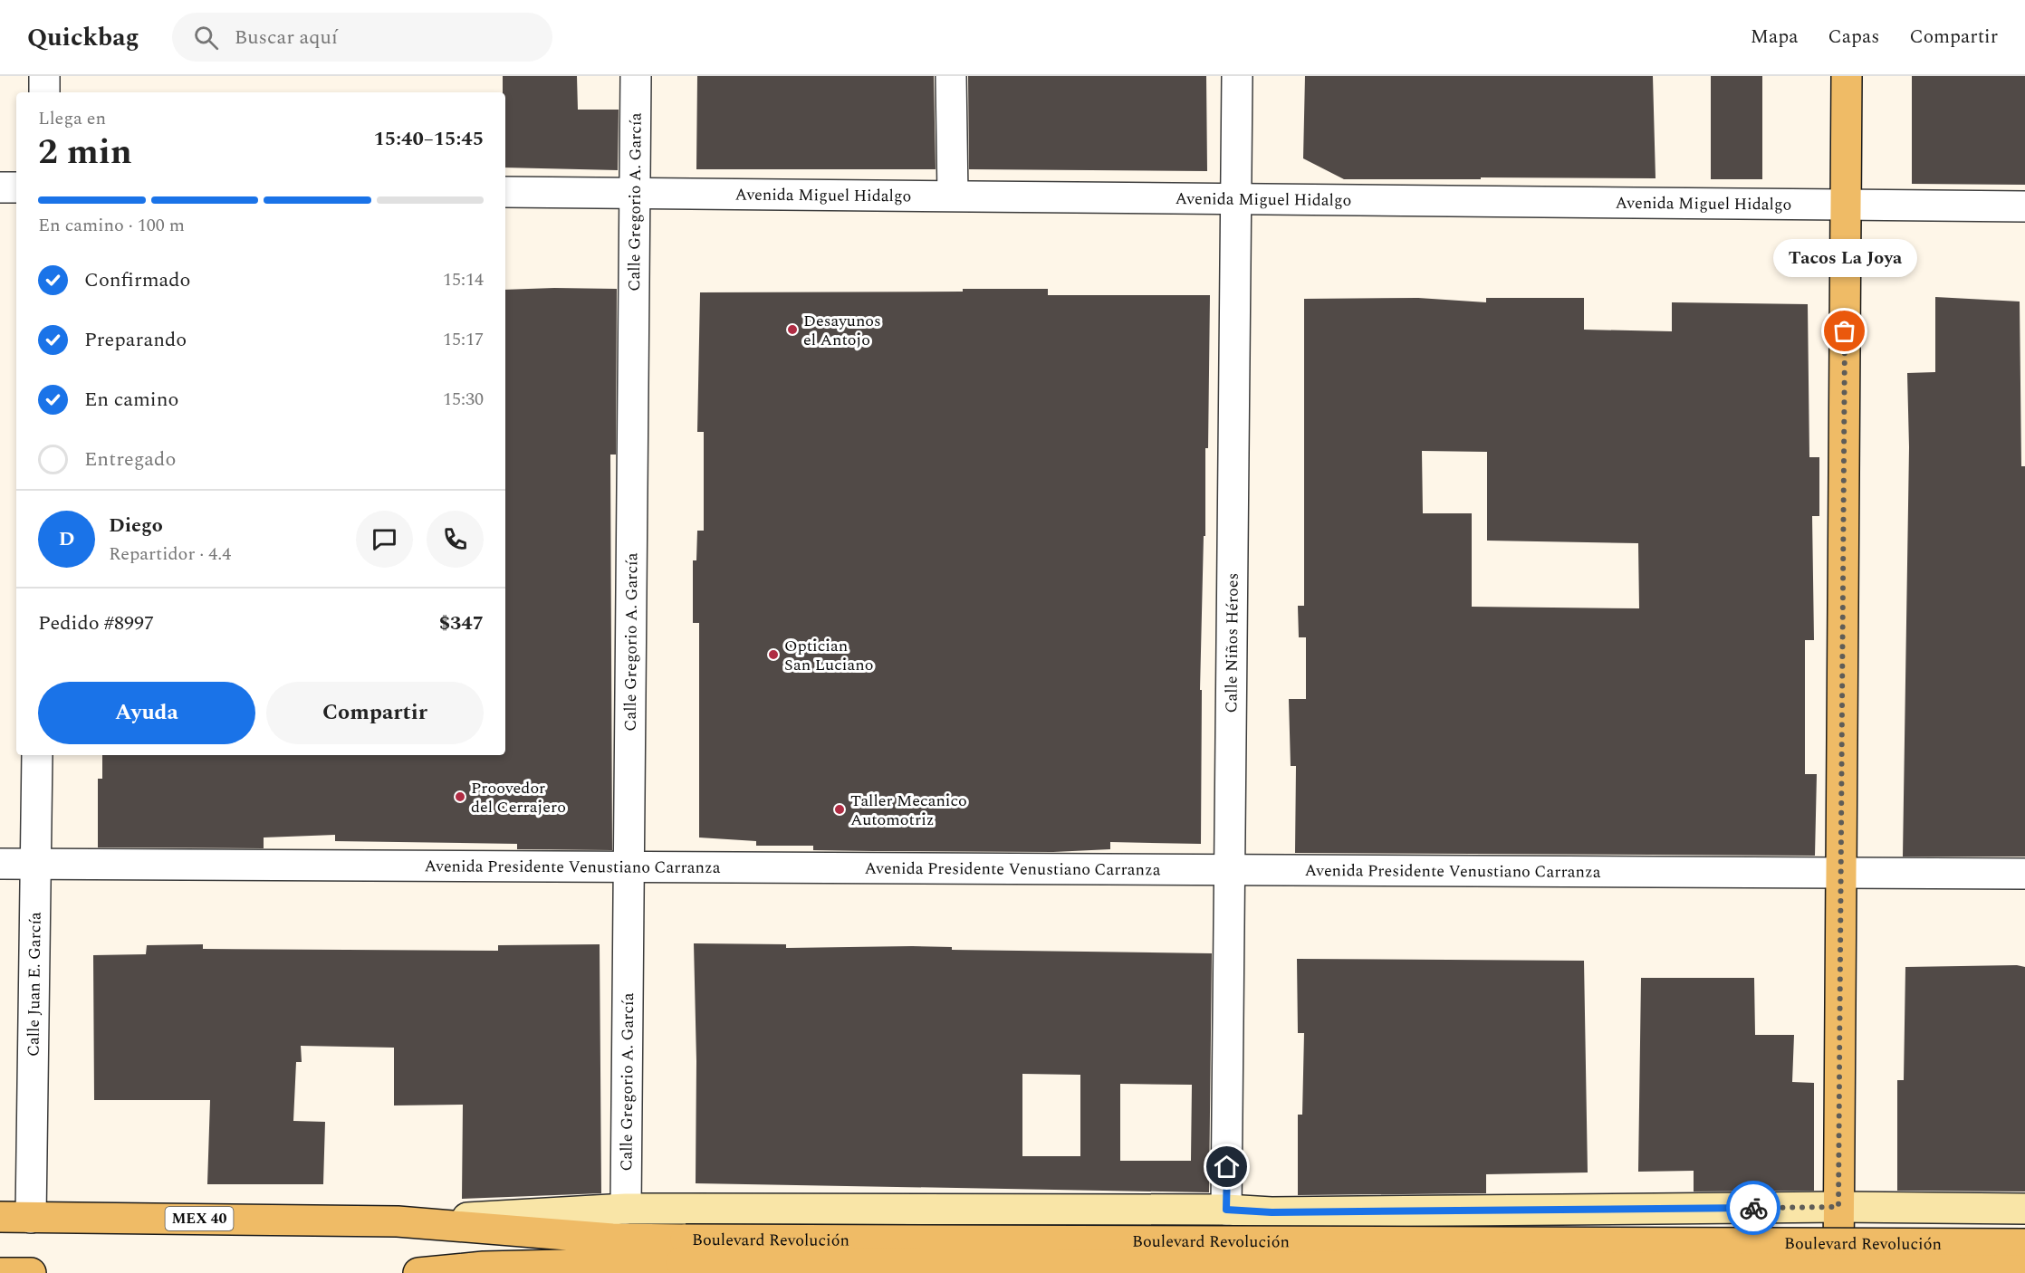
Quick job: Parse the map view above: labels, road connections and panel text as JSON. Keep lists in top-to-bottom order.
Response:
{
  "streets": {
    "main road": ["MEX 40", "Boulevard Revolución"],
    "street": [
      "Avenida Miguel Hidalgo",
      "Calle Gregorio A. García",
      "Calle Niños Héroes",
      "Avenida Presidente Venustiano Carranza",
      "Calle Juan E. García"
    ]
  },
  "crossings": [
    ["Avenida Miguel Hidalgo", "Calle Gregorio A. García"],
    ["Avenida Miguel Hidalgo", "Calle Niños Héroes"],
    ["Calle Gregorio A. García", "Avenida Presidente Venustiano Carranza"],
    ["Calle Gregorio A. García", "MEX 40"],
    ["Calle Niños Héroes", "Avenida Presidente Venustiano Carranza"],
    ["Calle Niños Héroes", "MEX 40"],
    ["Avenida Presidente Venustiano Carranza", "Calle Juan E. García"],
    ["Calle Juan E. García", "MEX 40"],
    ["MEX 40", "Boulevard Revolución"]
  ],
  "places": [
    "Desayunos el Antojo",
    "Tacos La Joya",
    "Optician San Luciano",
    "Proovedor del Cerrajero",
    "Taller Mecanico Automotriz"
  ],
  "page": {
    "header": "Quickbag",
    "search": "Buscar aquí",
    "nav": ["Mapa", "Capas", "Compartir"],
    "heading": ["2 min", "Llega en", "15:40–15:45"],
    "panel": [
      "Diego",
      "Repartidor · 4.4",
      "Pedido #8997",
      "$347"
    ],
    "bar": "En camino · 100 m",
    "bubble": "Tacos La Joya",
    "list": [
      ["Confirmado", "15:14"],
      ["Preparando", "15:17"],
      ["En camino", "15:30"],
      "Entregado"
    ],
    "round": "D",
    "buttons": ["Ayuda", "Compartir"]
  }
}
